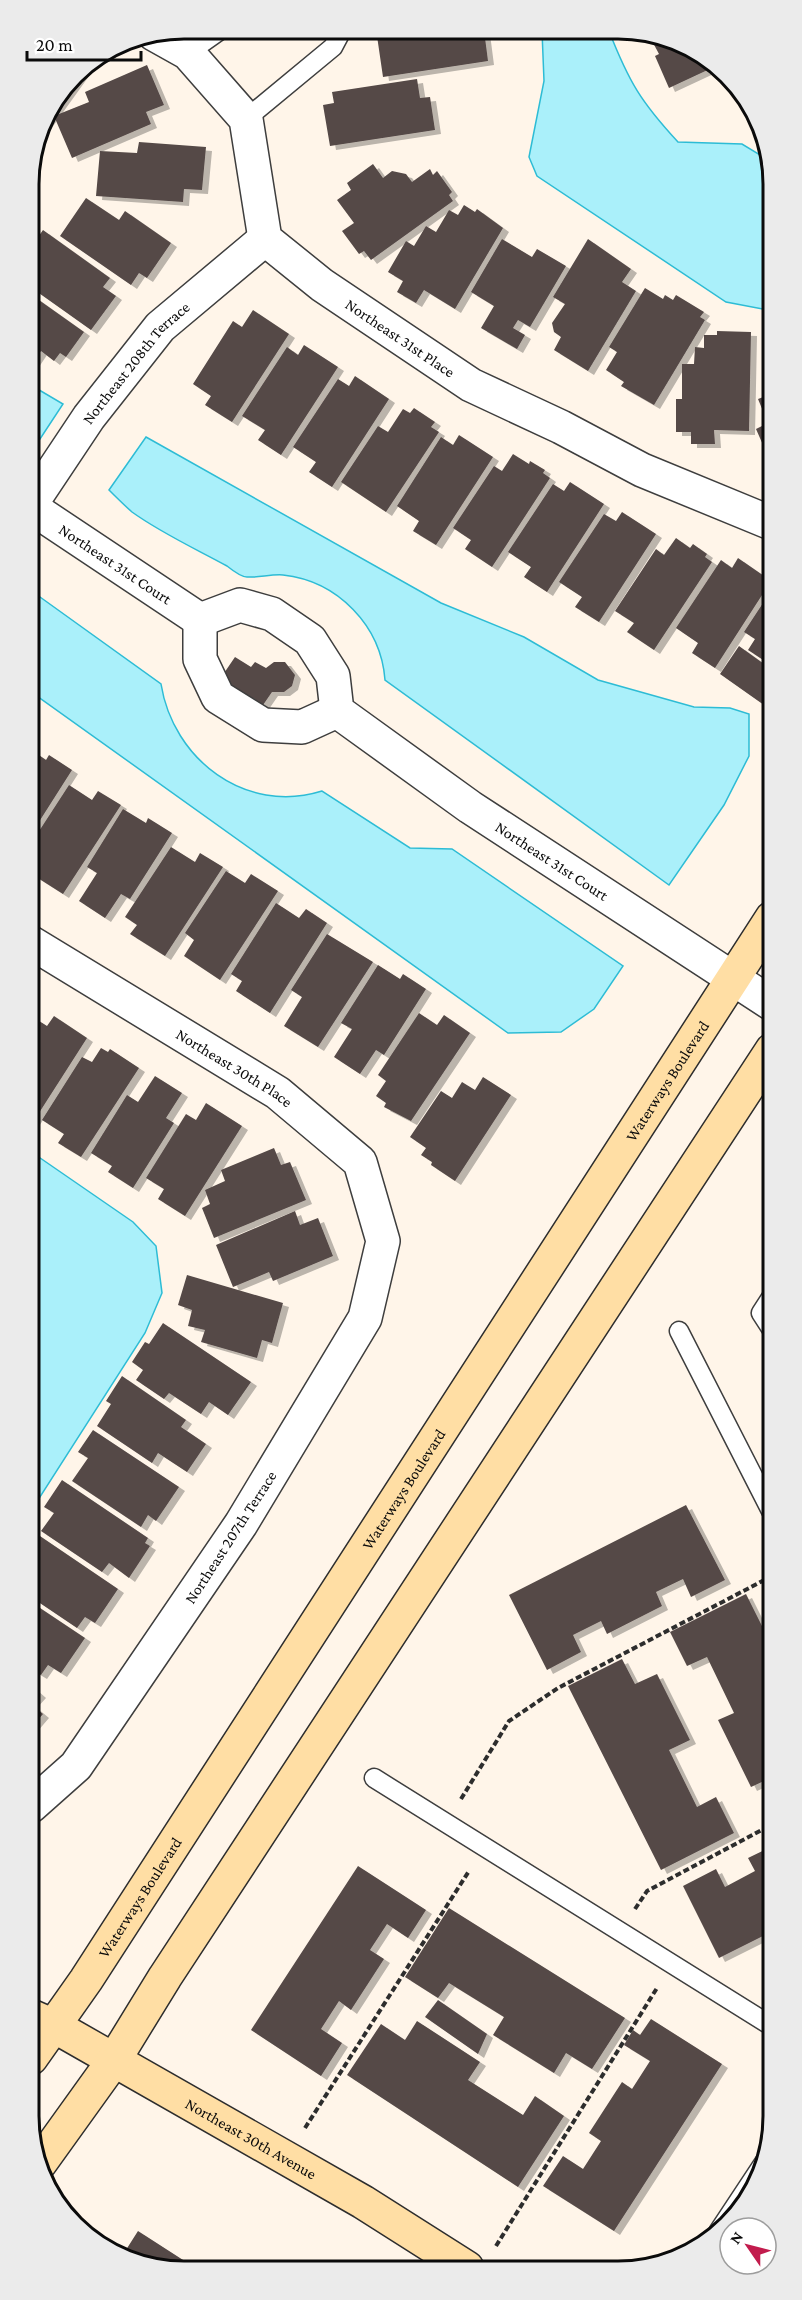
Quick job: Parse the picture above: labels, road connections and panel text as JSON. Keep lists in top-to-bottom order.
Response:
{
  "streets": {
    "street": [
      "Northeast 31st Place",
      "Northeast 208th Terrace",
      "Northeast 31st Court",
      "Northeast 30th Place",
      "Waterways Boulevard",
      "Northeast 207th Terrace",
      "Northeast 30th Avenue"
    ]
  },
  "crossings": [
    ["Northeast 31st Place", "Northeast 208th Terrace"],
    ["Northeast 31st Court", "Waterways Boulevard"],
    ["Northeast 30th Place", "Northeast 207th Terrace"],
    ["Waterways Boulevard", "Northeast 30th Avenue"]
  ],
  "scale_bar": "20 m",
  "north": "top left"
}
